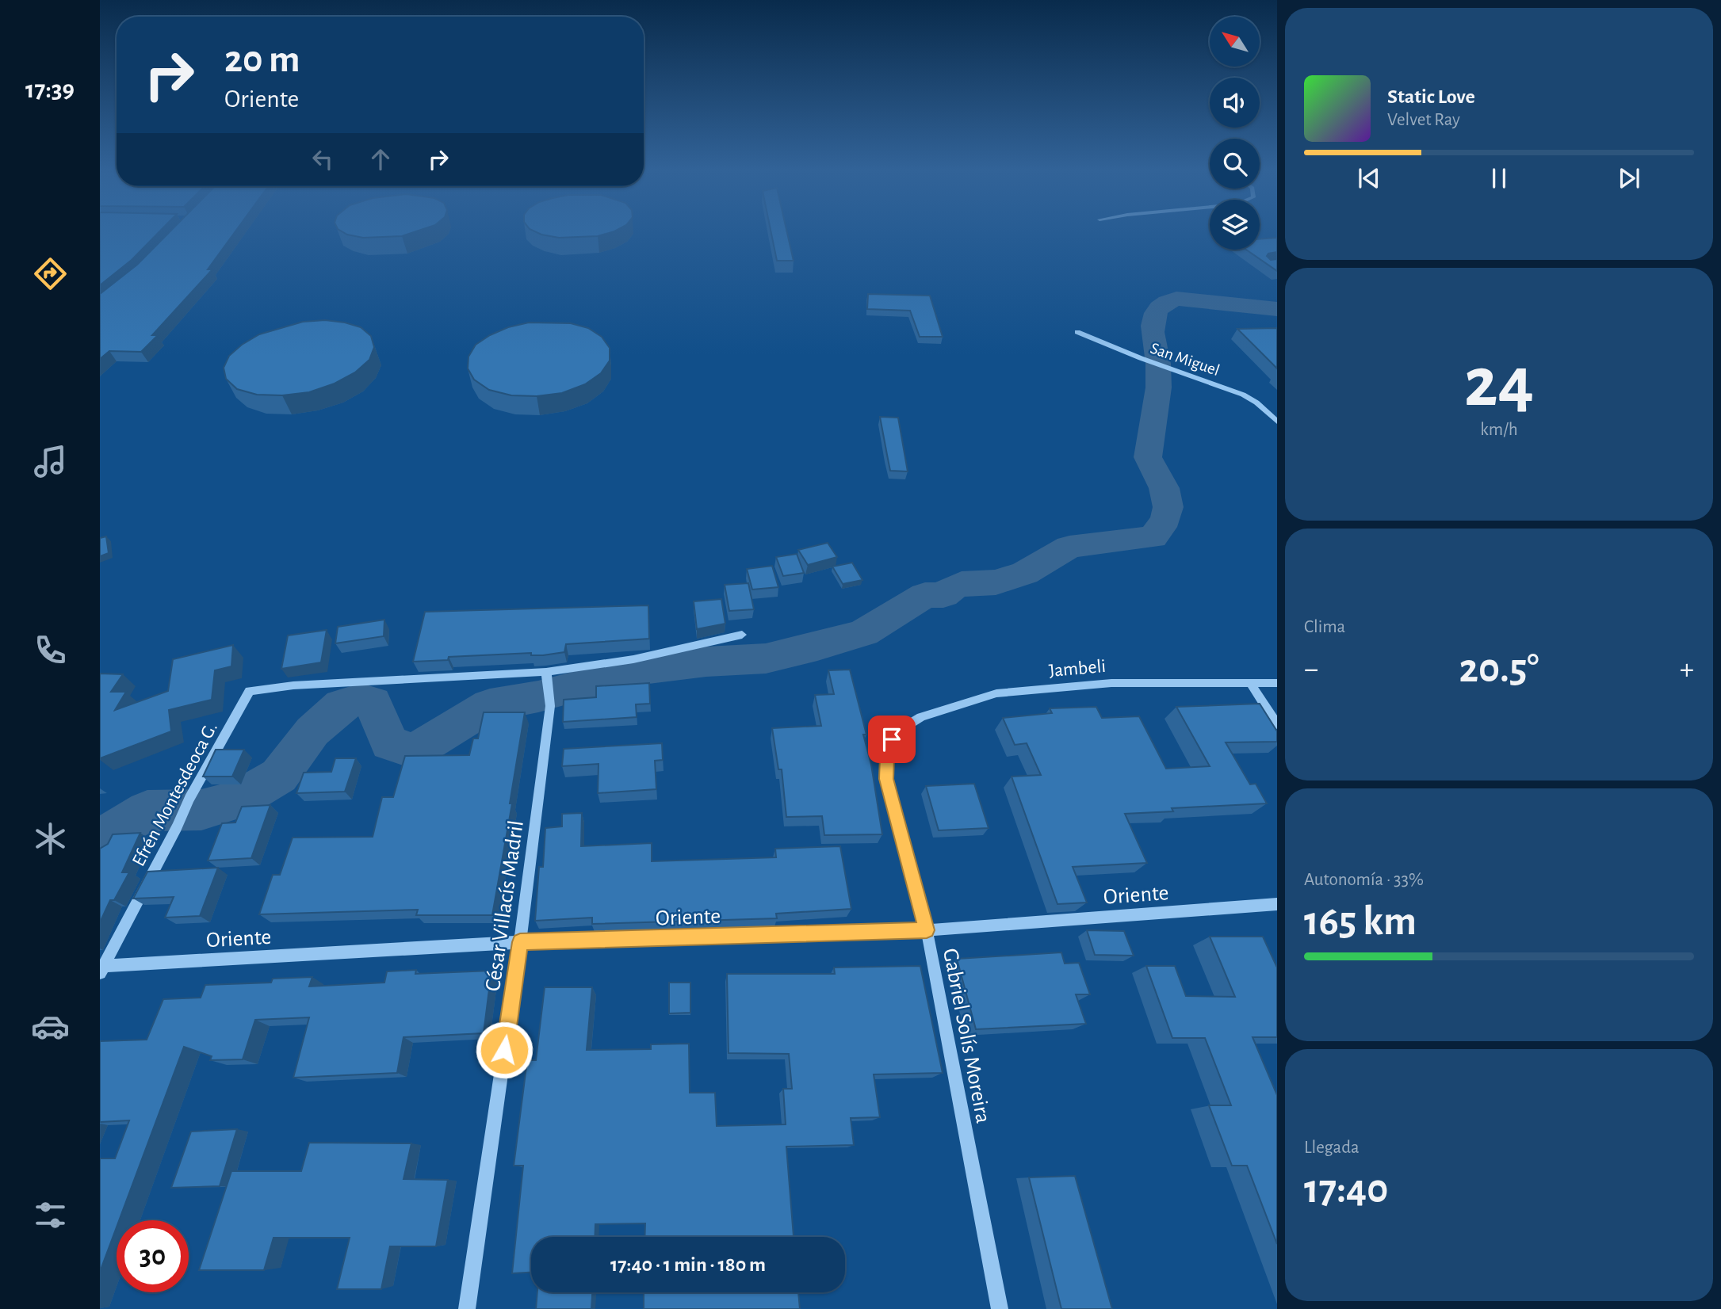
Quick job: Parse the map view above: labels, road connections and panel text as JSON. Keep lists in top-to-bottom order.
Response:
{
  "streets": {
    "street": [
      "San Miguel",
      "Jambeli",
      "Efrén Montesdeoca G.",
      "Oriente",
      "César Villacís Madril",
      "Gabriel Solís Moreira"
    ]
  },
  "crossings": [
    ["Jambeli", "Gabriel Solís Moreira"],
    ["Efrén Montesdeoca G.", "Oriente"],
    ["Efrén Montesdeoca G.", "César Villacís Madril"],
    ["Oriente", "César Villacís Madril"],
    ["Oriente", "Gabriel Solís Moreira"]
  ],
  "north": "top left",
  "page": {
    "tabs": "17:39",
    "turn": ["20 m", "Oriente"],
    "song": ["Static Love", "Velvet Ray"],
    "tile": [
      ["24", "km/h"],
      "Clima",
      ["Autonomía · 33%", "165 km"],
      ["Llegada", "17:40"]
    ],
    "heat": ["−", "20.5°", "+"],
    "limit": "30",
    "trip": "17:40 · 1 min · 180 m"
  }
}
